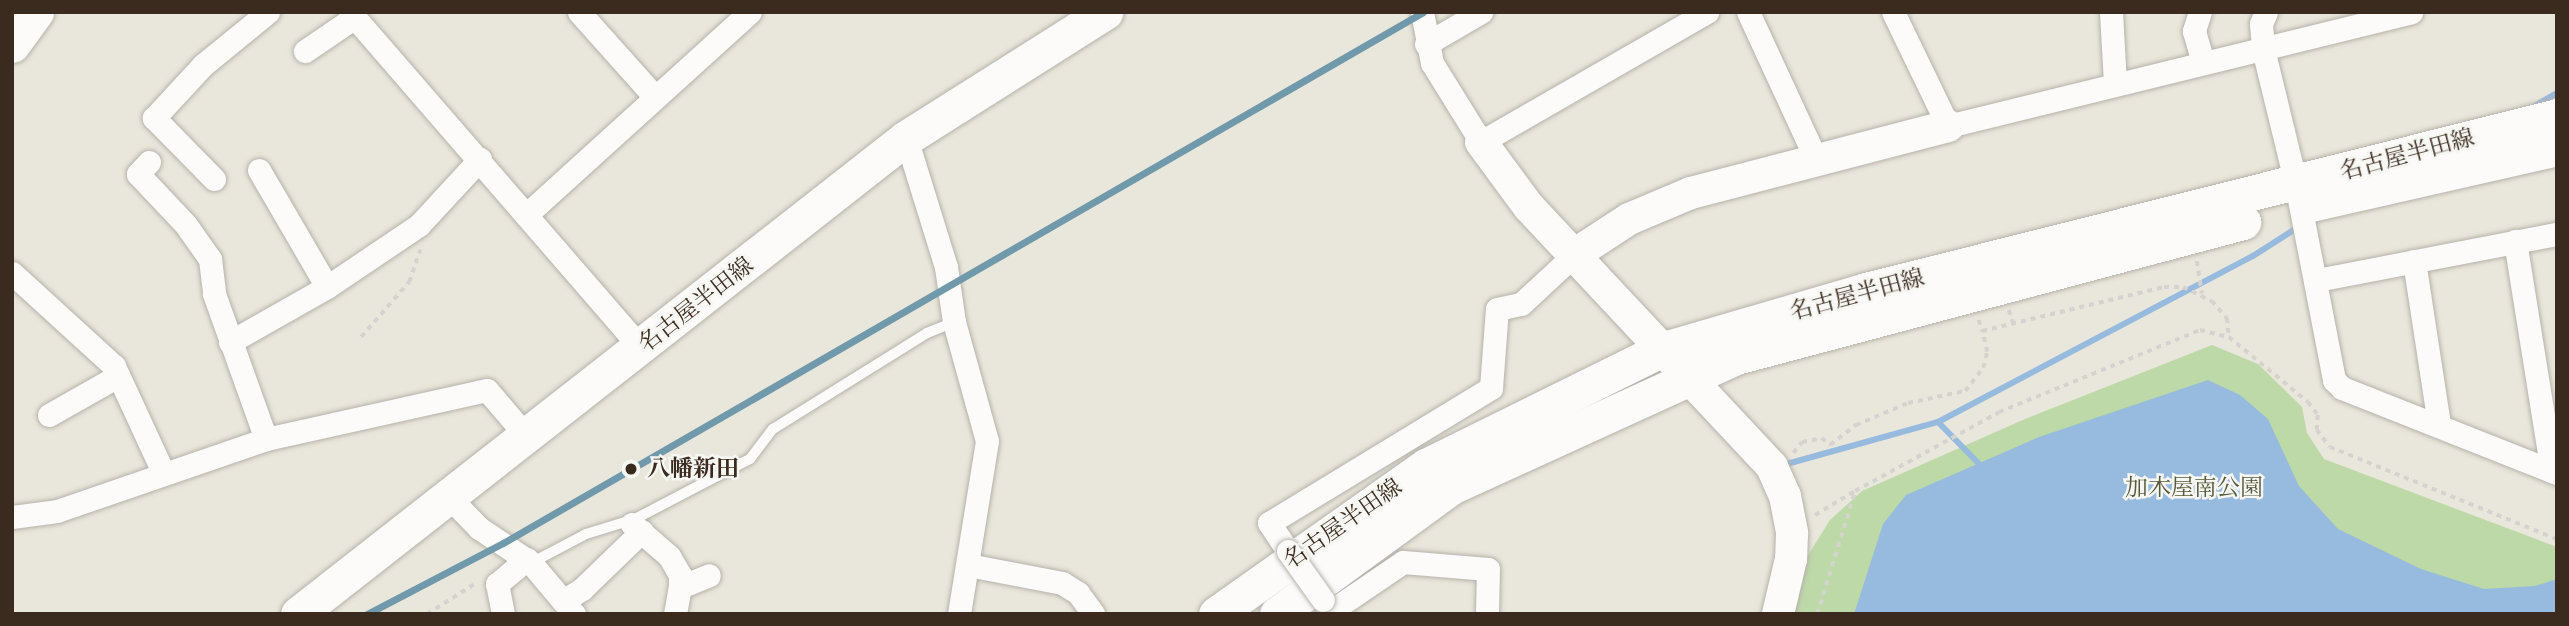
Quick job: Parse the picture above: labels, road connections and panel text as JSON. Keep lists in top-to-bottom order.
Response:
{
  "streets": {
    "main road": ["名古屋半田線"]
  },
  "parks": ["加木屋南公園"],
  "places": ["八幡新田"]
}
